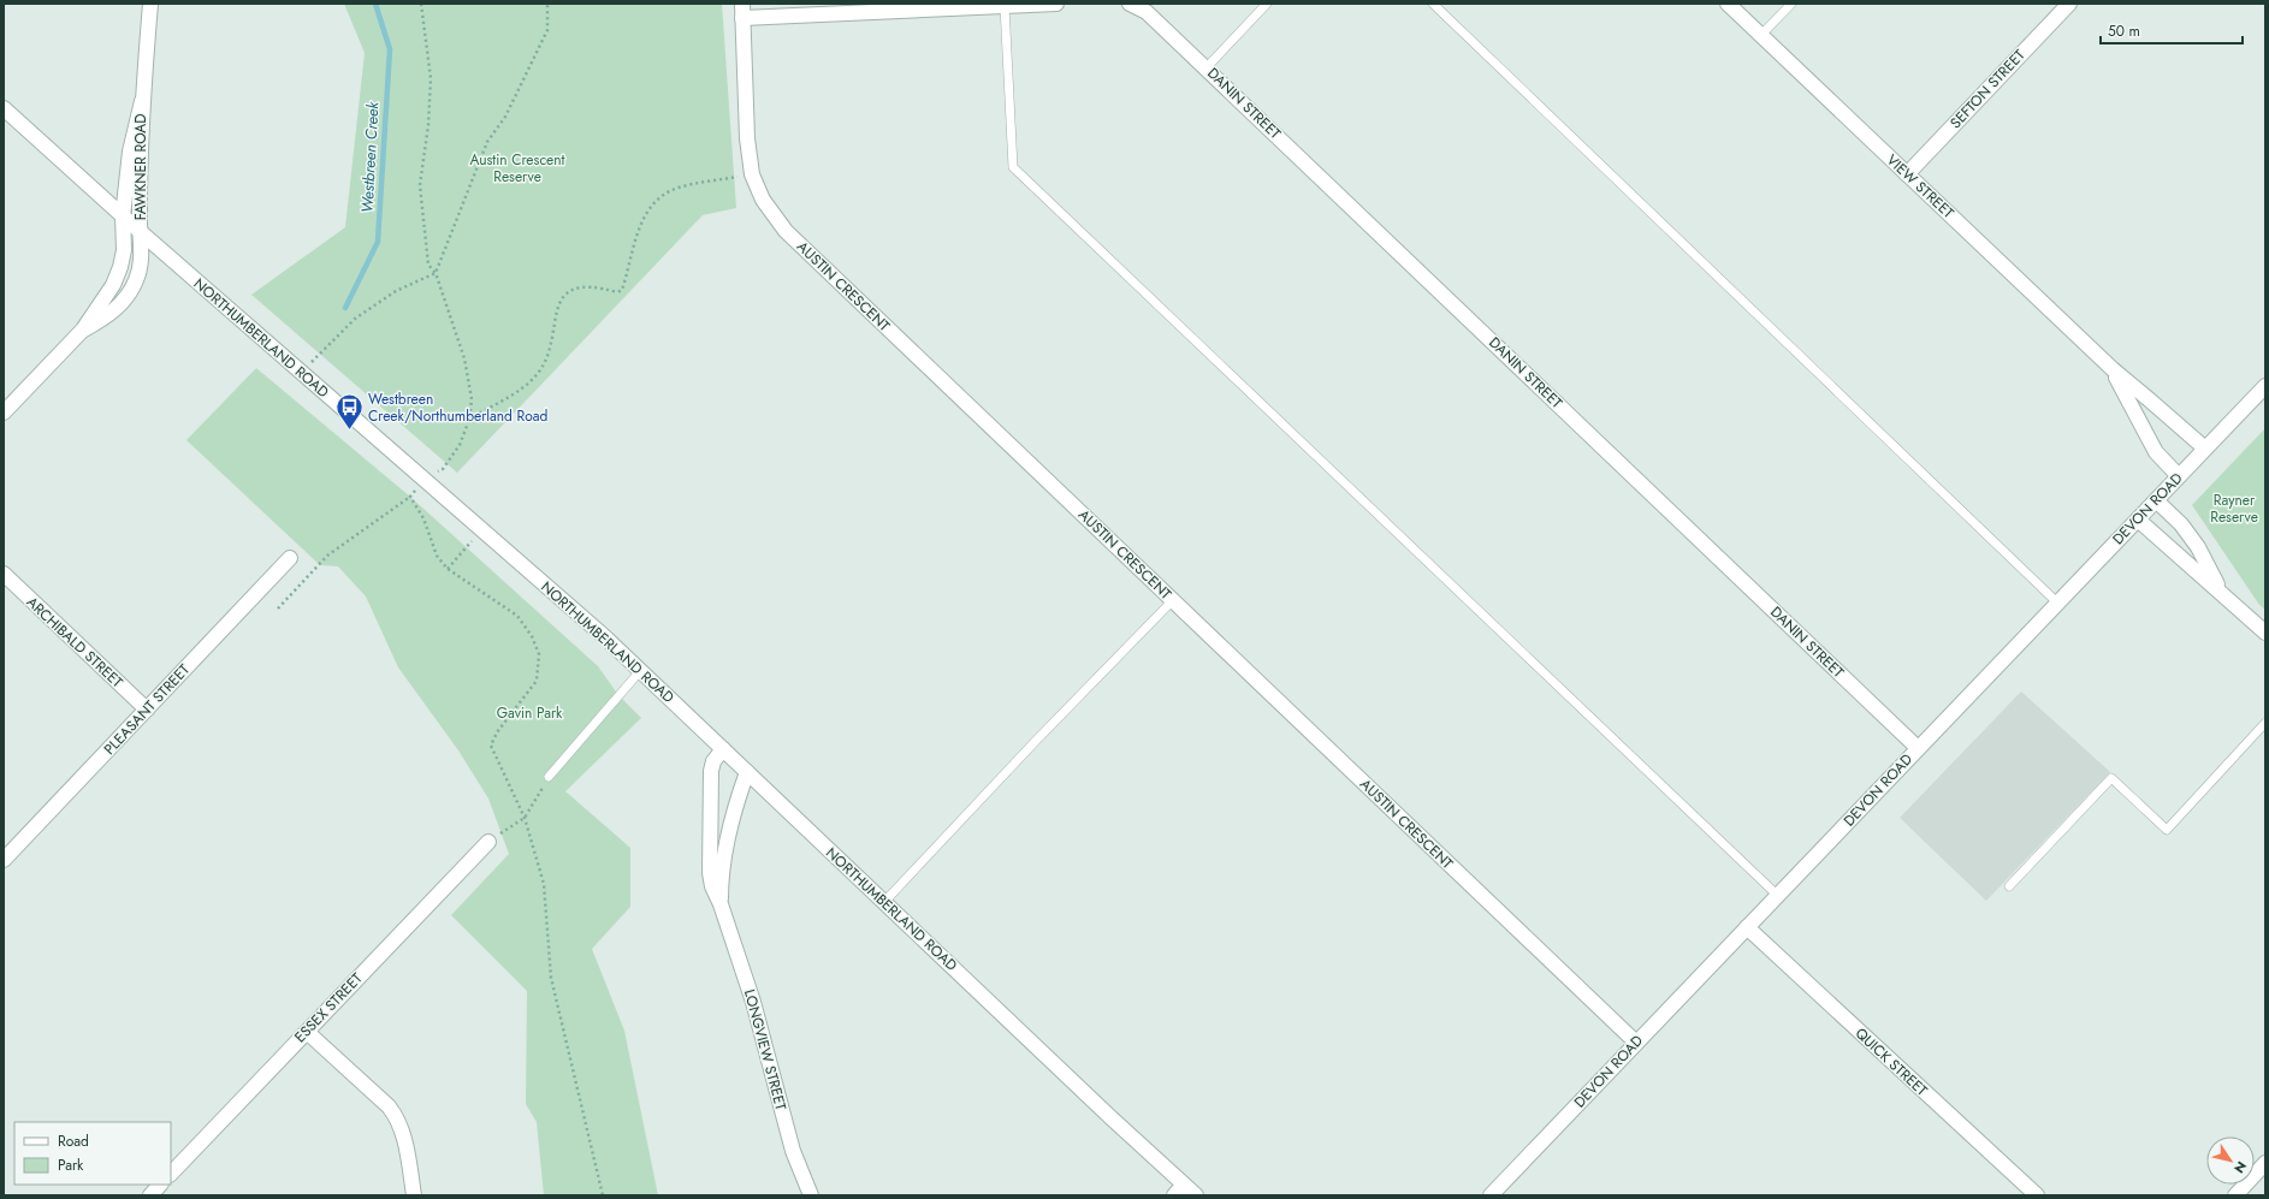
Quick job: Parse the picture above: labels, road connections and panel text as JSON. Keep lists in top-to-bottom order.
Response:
{
  "streets": {
    "street": [
      "SEFTON STREET",
      "DANIN STREET",
      "FAWKNER ROAD",
      "VIEW STREET",
      "AUSTIN CRESCENT",
      "NORTHUMBERLAND ROAD",
      "DEVON ROAD",
      "ARCHIBALD STREET",
      "PLEASANT STREET",
      "ESSEX STREET",
      "LONGVIEW STREET",
      "QUICK STREET"
    ]
  },
  "crossings": [
    ["SEFTON STREET", "VIEW STREET"],
    ["DANIN STREET", "DEVON ROAD"],
    ["FAWKNER ROAD", "NORTHUMBERLAND ROAD"],
    ["VIEW STREET", "DEVON ROAD"],
    ["AUSTIN CRESCENT", "DEVON ROAD"],
    ["NORTHUMBERLAND ROAD", "LONGVIEW STREET"],
    ["DEVON ROAD", "QUICK STREET"],
    ["ARCHIBALD STREET", "PLEASANT STREET"]
  ],
  "water": ["Westbreen Creek"],
  "parks": ["Austin Crescent Reserve", "Rayner Reserve", "Gavin Park"],
  "places": {
    "bus stop": ["Westbreen Creek/Northumberland Road"]
  },
  "legend": ["Road", "Park"],
  "scale_bar": "50 m",
  "north": "bottom right"
}
